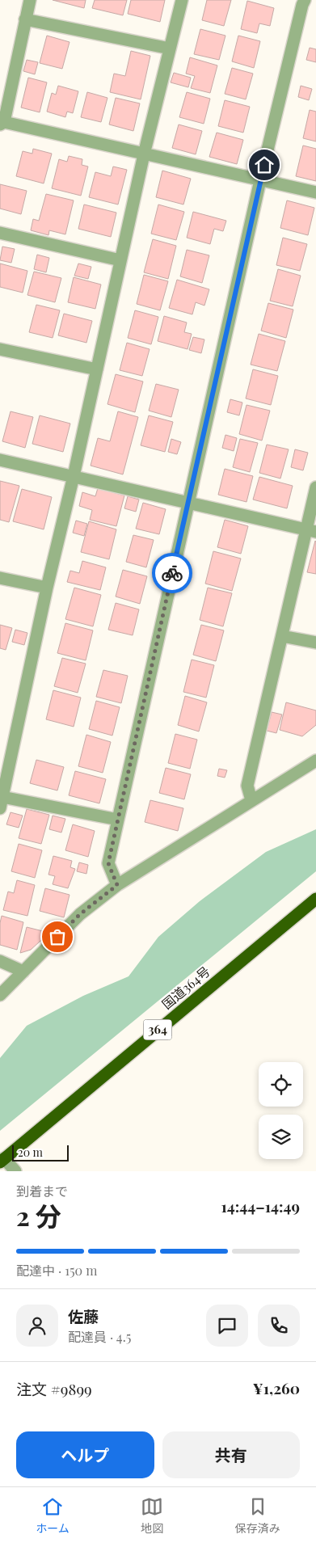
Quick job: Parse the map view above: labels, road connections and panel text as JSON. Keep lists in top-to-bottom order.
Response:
{
  "streets": {
    "highway": ["国道364号", "364"]
  },
  "scale_bar": "20 m",
  "page": {
    "scale": "20 m",
    "heading": ["2 分", "到着まで", "14:44–14:49"],
    "panel": [
      "佐藤",
      "配達員 · 4.5",
      "注文 #9899",
      "¥1,260"
    ],
    "bar": "配達中 · 150 m",
    "buttons": ["ヘルプ", "共有"],
    "tabs": ["ホーム", "地図", "保存済み"]
  }
}
